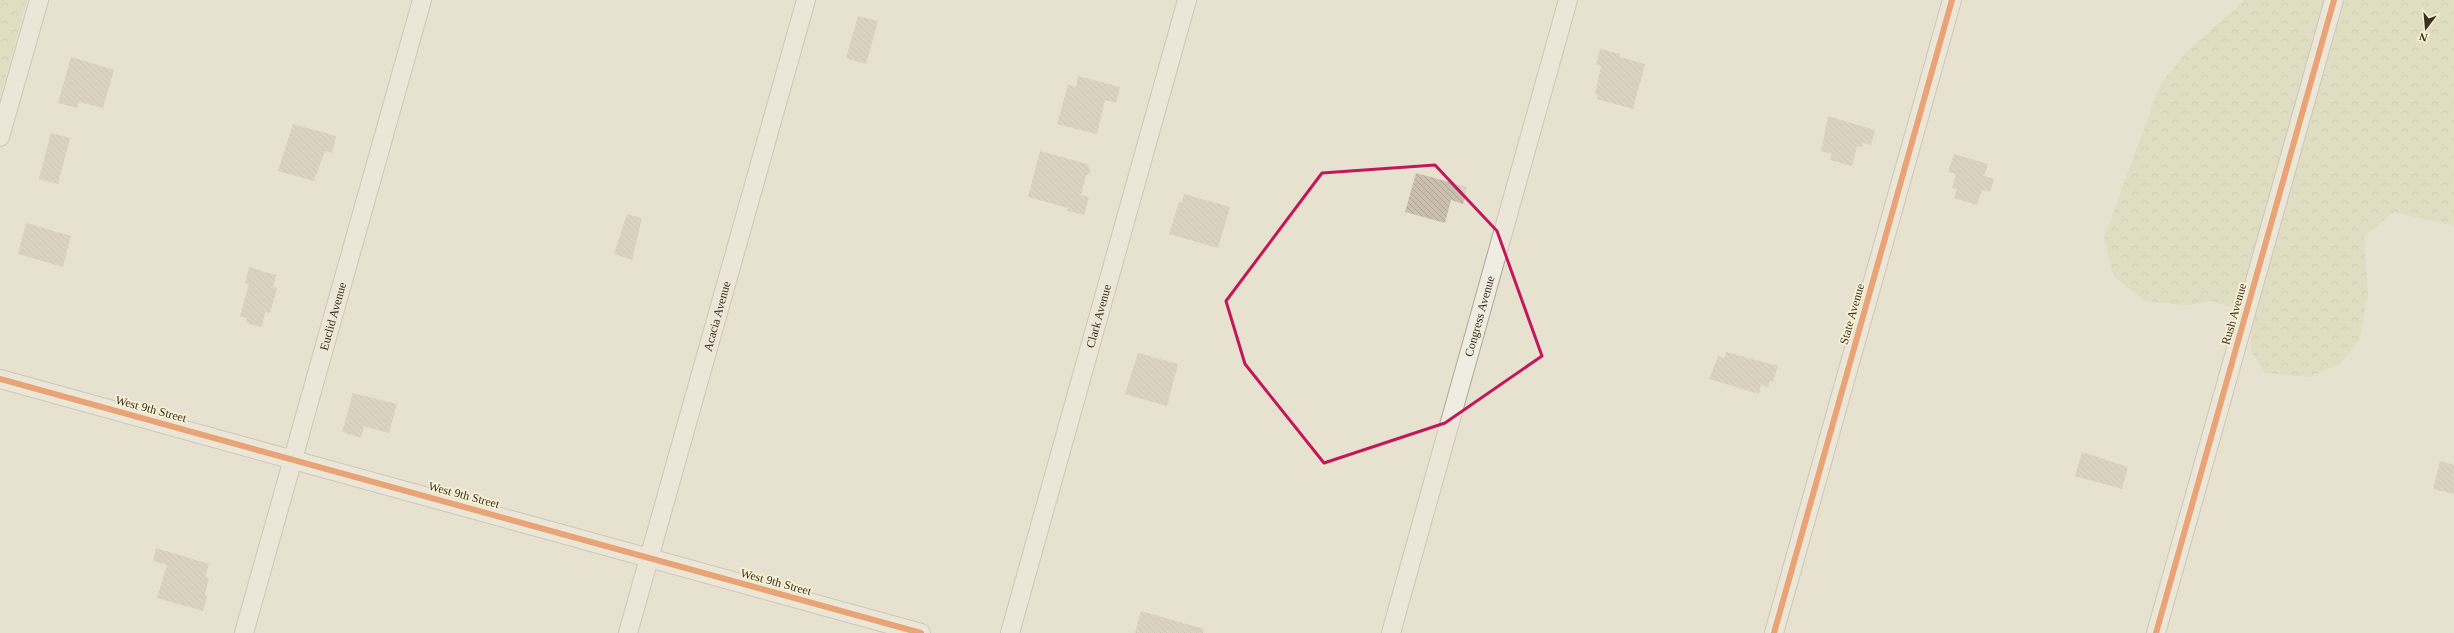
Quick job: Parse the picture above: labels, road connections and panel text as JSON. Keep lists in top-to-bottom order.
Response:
{
  "streets": {
    "street": [
      "State Avenue",
      "Rush Avenue",
      "Acacia Avenue",
      "Clark Avenue",
      "Congress Avenue",
      "Euclid Avenue",
      "West 9th Street"
    ]
  },
  "crossings": [
    ["Acacia Avenue", "West 9th Street"],
    ["Euclid Avenue", "West 9th Street"]
  ],
  "north": "bottom"
}
